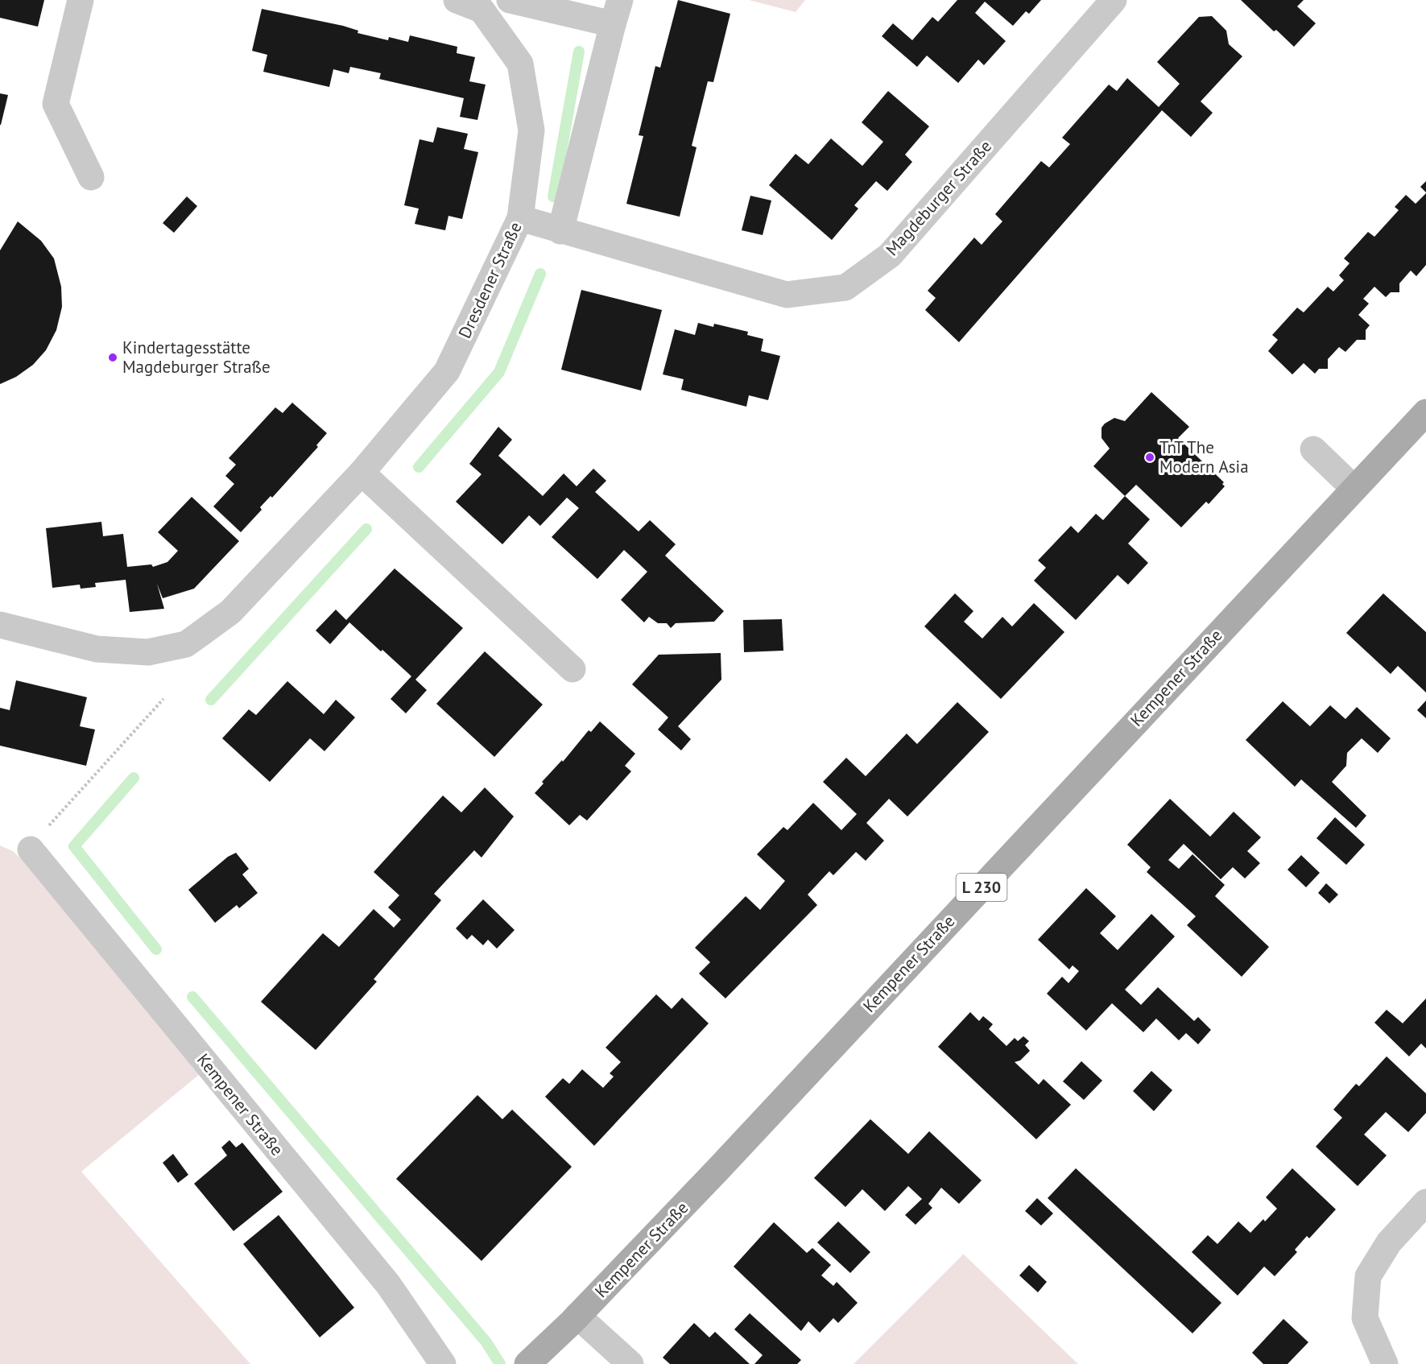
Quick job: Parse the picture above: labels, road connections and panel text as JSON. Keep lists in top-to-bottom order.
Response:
{
  "streets": {
    "main road": ["Kempener Straße", "L 230"],
    "street": ["Magdeburger Straße", "Dresdener Straße"]
  },
  "crossings": [
    ["Magdeburger Straße", "Dresdener Straße"]
  ],
  "places": ["Kindertagesstätte Magdeburger Straße", "TnT The Modern Asia"]
}
